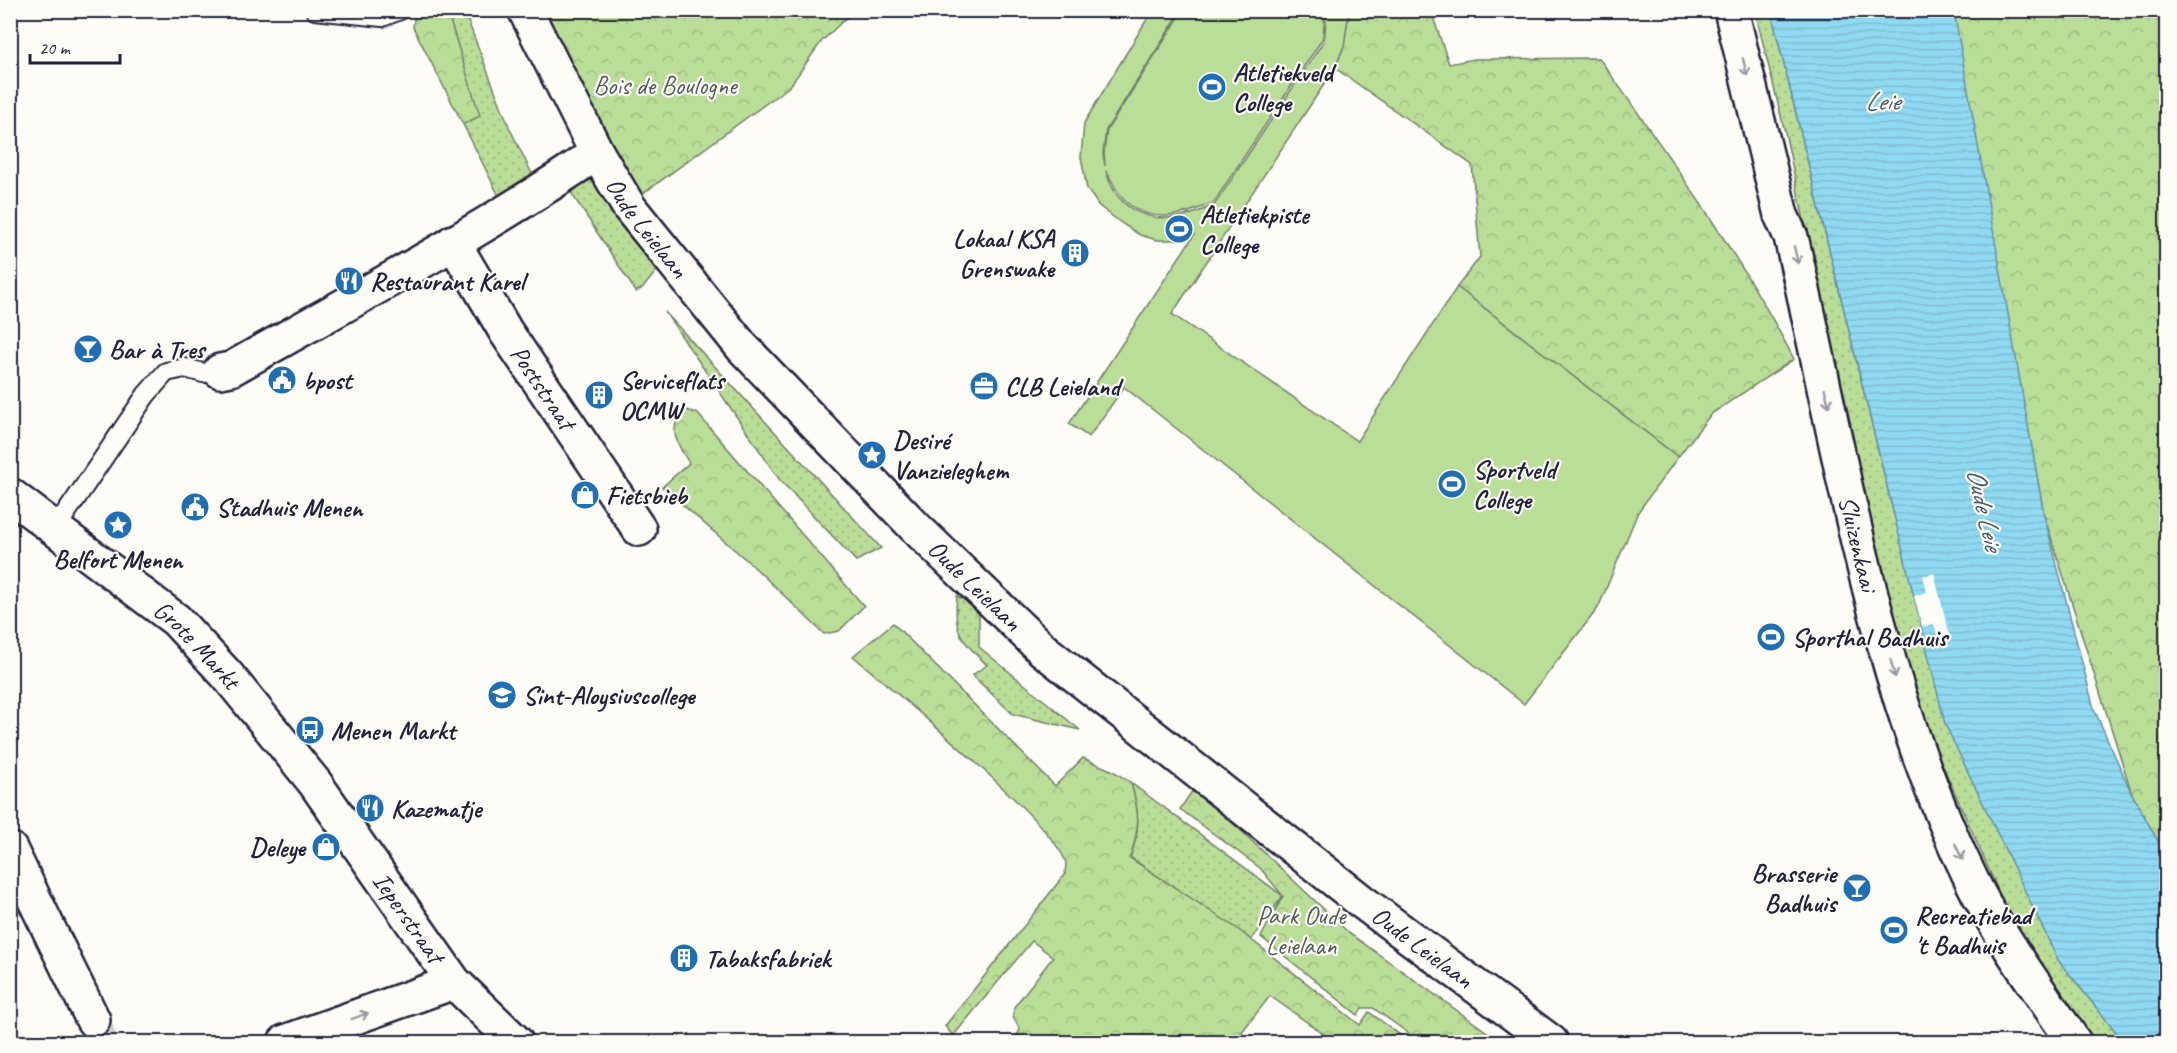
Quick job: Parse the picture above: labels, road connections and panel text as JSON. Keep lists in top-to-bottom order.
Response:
{
  "streets": {
    "street": [
      "Oude Leielaan",
      "Poststraat",
      "Sluizenkaai",
      "Grote Markt",
      "Ieperstraat"
    ]
  },
  "crossings": [
    ["Grote Markt", "Ieperstraat"]
  ],
  "one_way": ["Sluizenkaai"],
  "water": ["Leie", "Oude Leie"],
  "parks": ["Bois de Boulogne", "Park Oude Leielaan"],
  "places": {
    "sports": [
      "Atletiekveld College",
      "Atletiekpiste College",
      "Sportveld College",
      "Sporthal Badhuis",
      "Recreatiebad 't Badhuis"
    ],
    "building": ["Lokaal KSA Grenswake", "Serviceflats OCMW", "Tabaksfabriek"],
    "restaurant": ["Restaurant Karel", "Kazematje"],
    "bar": ["Bar à Tres", "Brasserie Badhuis"],
    "public building": ["bpost", "Stadhuis Menen"],
    "office": ["CLB Leieland"],
    "place": ["Desiré Vanzieleghem", "Belfort Menen"],
    "shop": ["Fietsbieb", "Deleye"],
    "school or university": ["Sint-Aloysiuscollege"],
    "bus stop": ["Menen Markt"]
  },
  "scale_bar": "20 m"
}
